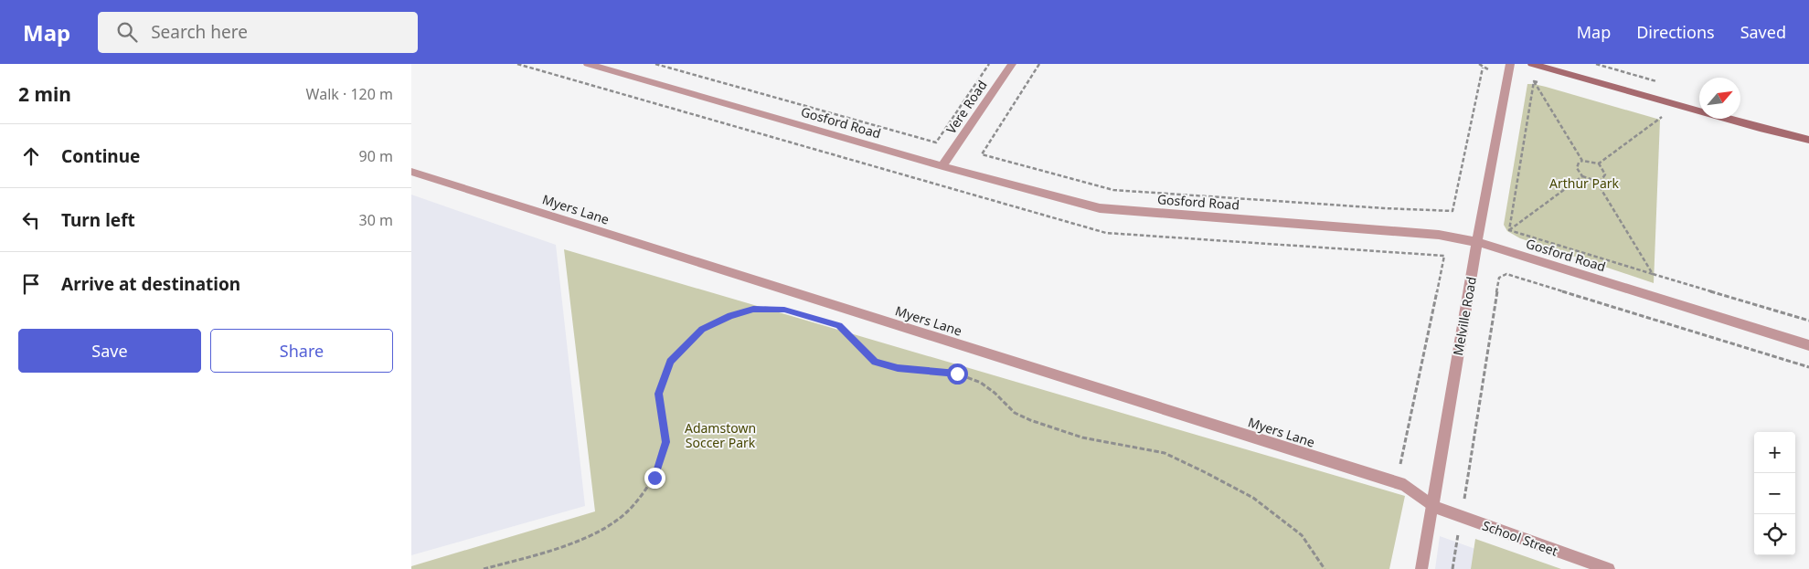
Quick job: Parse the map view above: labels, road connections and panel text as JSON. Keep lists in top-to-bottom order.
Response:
{
  "streets": {
    "street": [
      "Vere Road",
      "Gosford Road",
      "Myers Lane",
      "Melville Road",
      "School Street"
    ]
  },
  "crossings": [
    ["Vere Road", "Gosford Road"],
    ["Gosford Road", "Melville Road"],
    ["Myers Lane", "Melville Road"],
    ["Myers Lane", "School Street"],
    ["Melville Road", "School Street"]
  ],
  "parks": ["Arthur Park", "Adamstown Soccer Park"],
  "north": "top right",
  "page": {
    "header": "Map",
    "search": "Search here",
    "nav": ["Map", "Directions", "Saved"],
    "heading": ["2 min", "Walk · 120 m"],
    "list": [
      ["Continue", "90 m"],
      ["Turn left", "30 m"],
      "Arrive at destination"
    ],
    "buttons": ["Save", "Share"],
    "map_buttons": ["+", "−"]
  }
}
